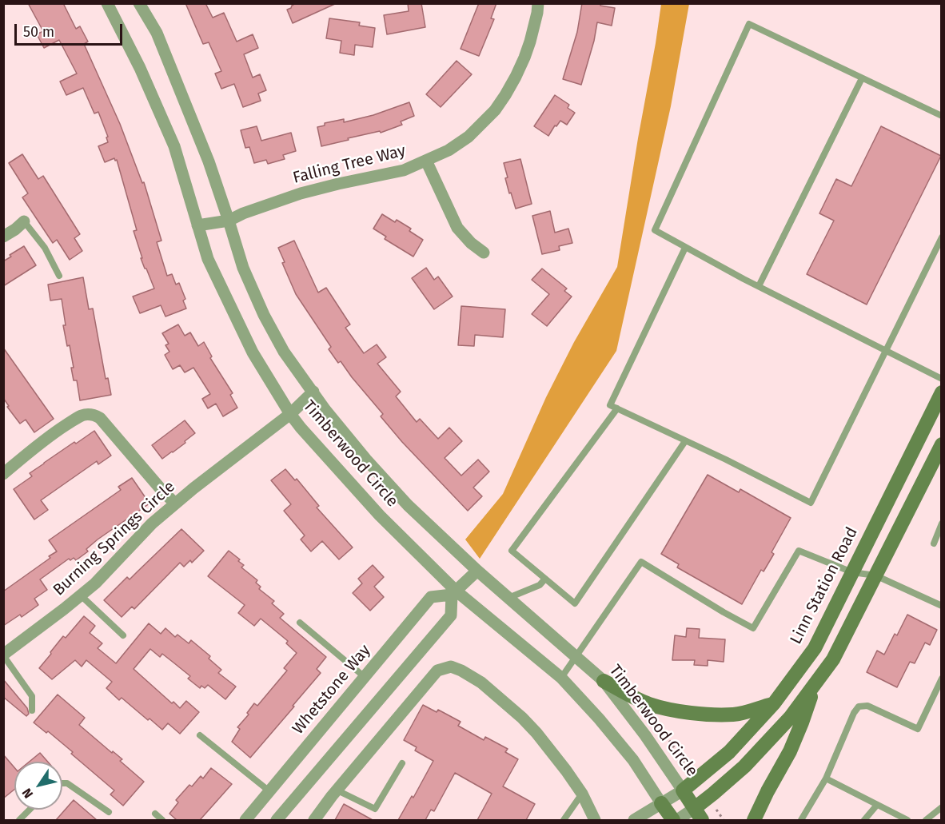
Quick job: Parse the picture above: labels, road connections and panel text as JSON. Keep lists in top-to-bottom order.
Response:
{
  "streets": {
    "street": [
      "Falling Tree Way",
      "Timberwood Circle",
      "Burning Springs Circle",
      "Linn Station Road",
      "Whetstone Way"
    ]
  },
  "crossings": [
    ["Falling Tree Way", "Timberwood Circle"],
    ["Timberwood Circle", "Burning Springs Circle"],
    ["Timberwood Circle", "Linn Station Road"],
    ["Timberwood Circle", "Whetstone Way"]
  ],
  "scale_bar": "50 m",
  "north": "bottom left"
}
